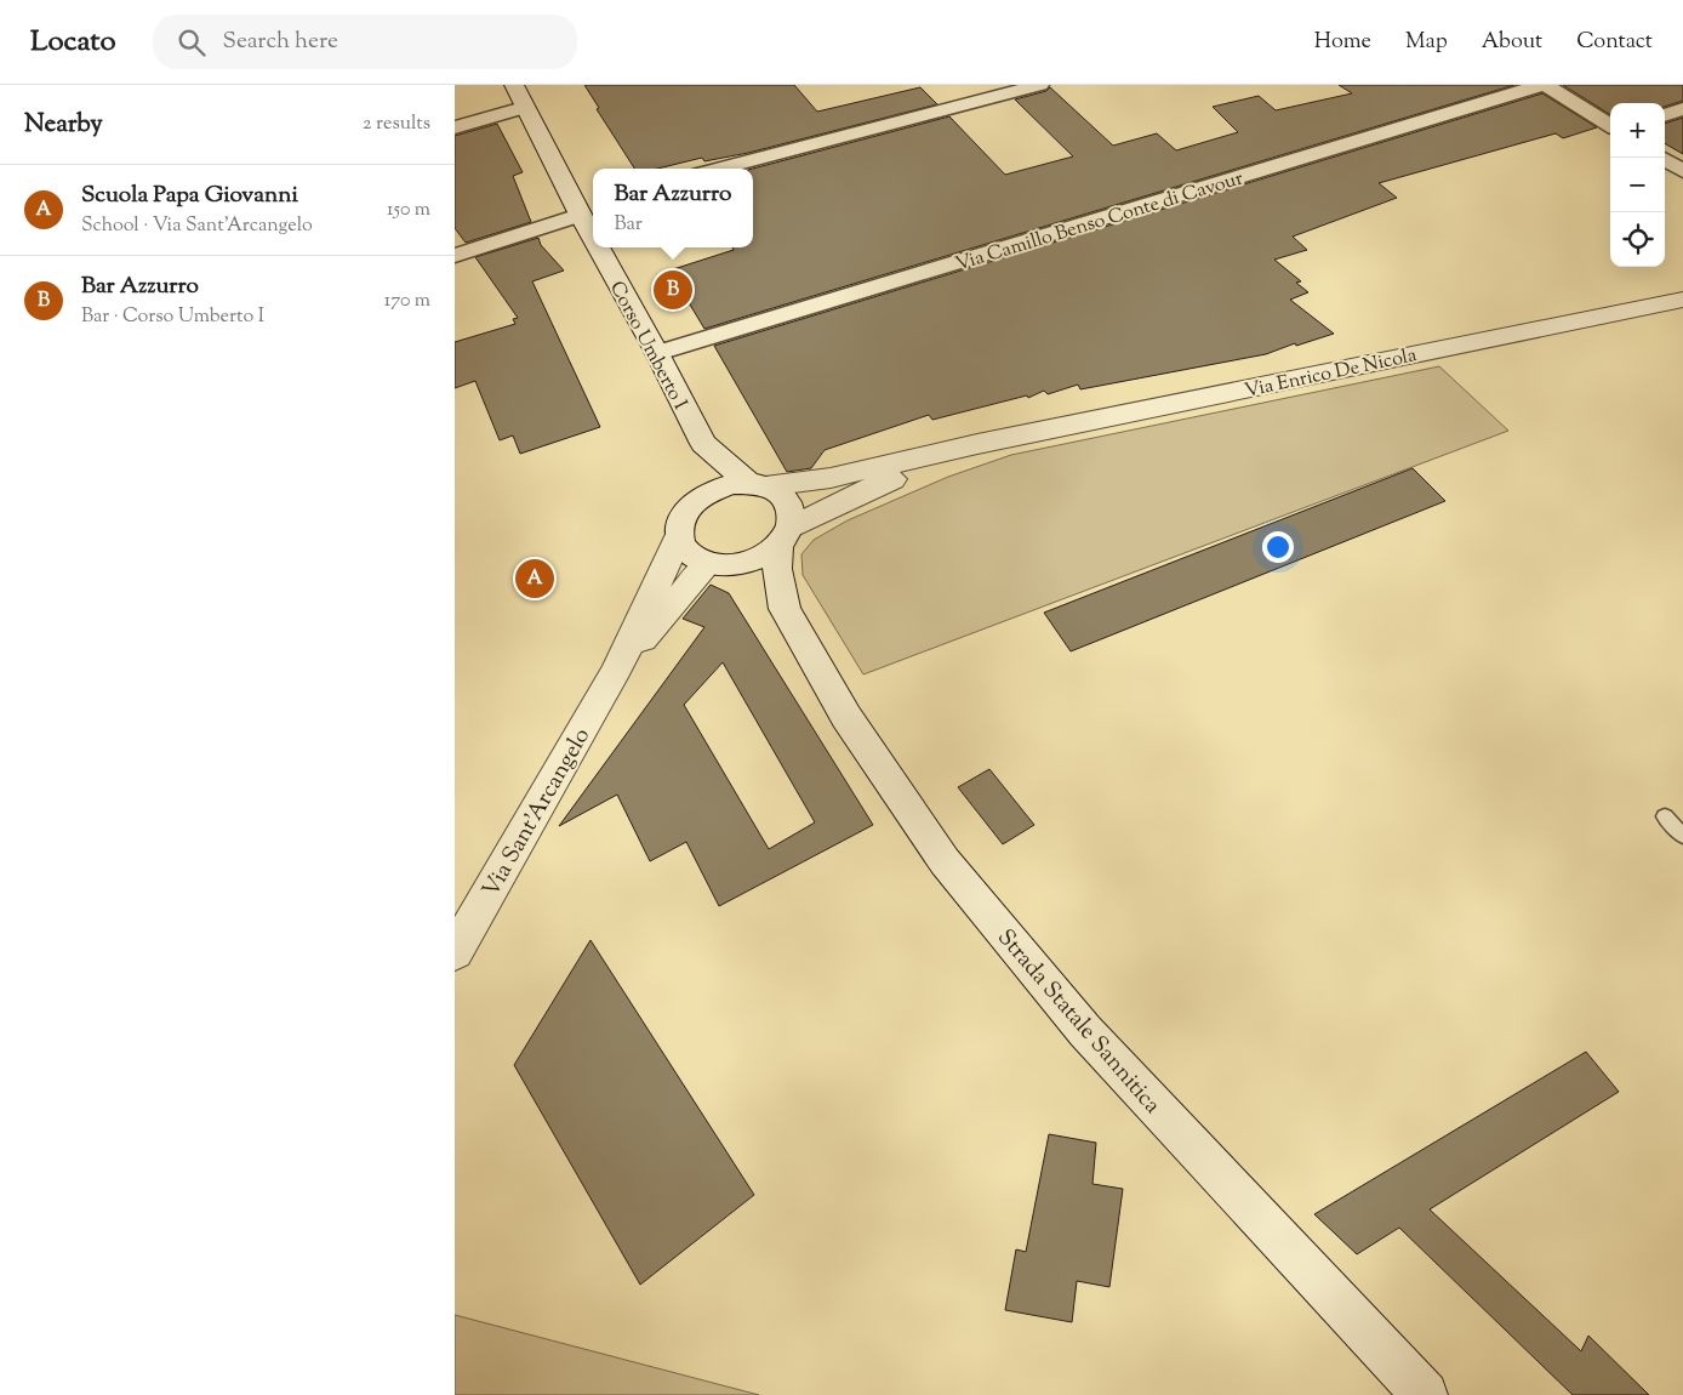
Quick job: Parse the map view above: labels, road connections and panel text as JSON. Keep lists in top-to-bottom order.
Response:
{
  "streets": {
    "main road": [
      "Corso Umberto I",
      "Via Enrico De Nicola",
      "Via Sant'Arcangelo",
      "Strada Statale Sannitica"
    ],
    "street": ["Via Camillo Benso Conte di Cavour"]
  },
  "crossings": [
    ["Via Camillo Benso Conte di Cavour", "Corso Umberto I"],
    ["Corso Umberto I", "Strada Statale Sannitica"]
  ],
  "page": {
    "header": "Locato",
    "search": "Search here",
    "nav": [
      "Home",
      "Map",
      "About",
      "Contact"
    ],
    "heading": ["Nearby", "2 results"],
    "map_buttons": ["+", "−"],
    "list": [
      {
        "mark": "A",
        "name": "Scuola Papa Giovanni",
        "note": "School · Via Sant'Arcangelo",
        "value": "150 m"
      },
      {
        "mark": "B",
        "name": "Bar Azzurro",
        "note": "Bar · Corso Umberto I",
        "value": "170 m"
      }
    ],
    "popup": ["Bar Azzurro", "Bar"],
    "pins": ["B", "A"]
  }
}
